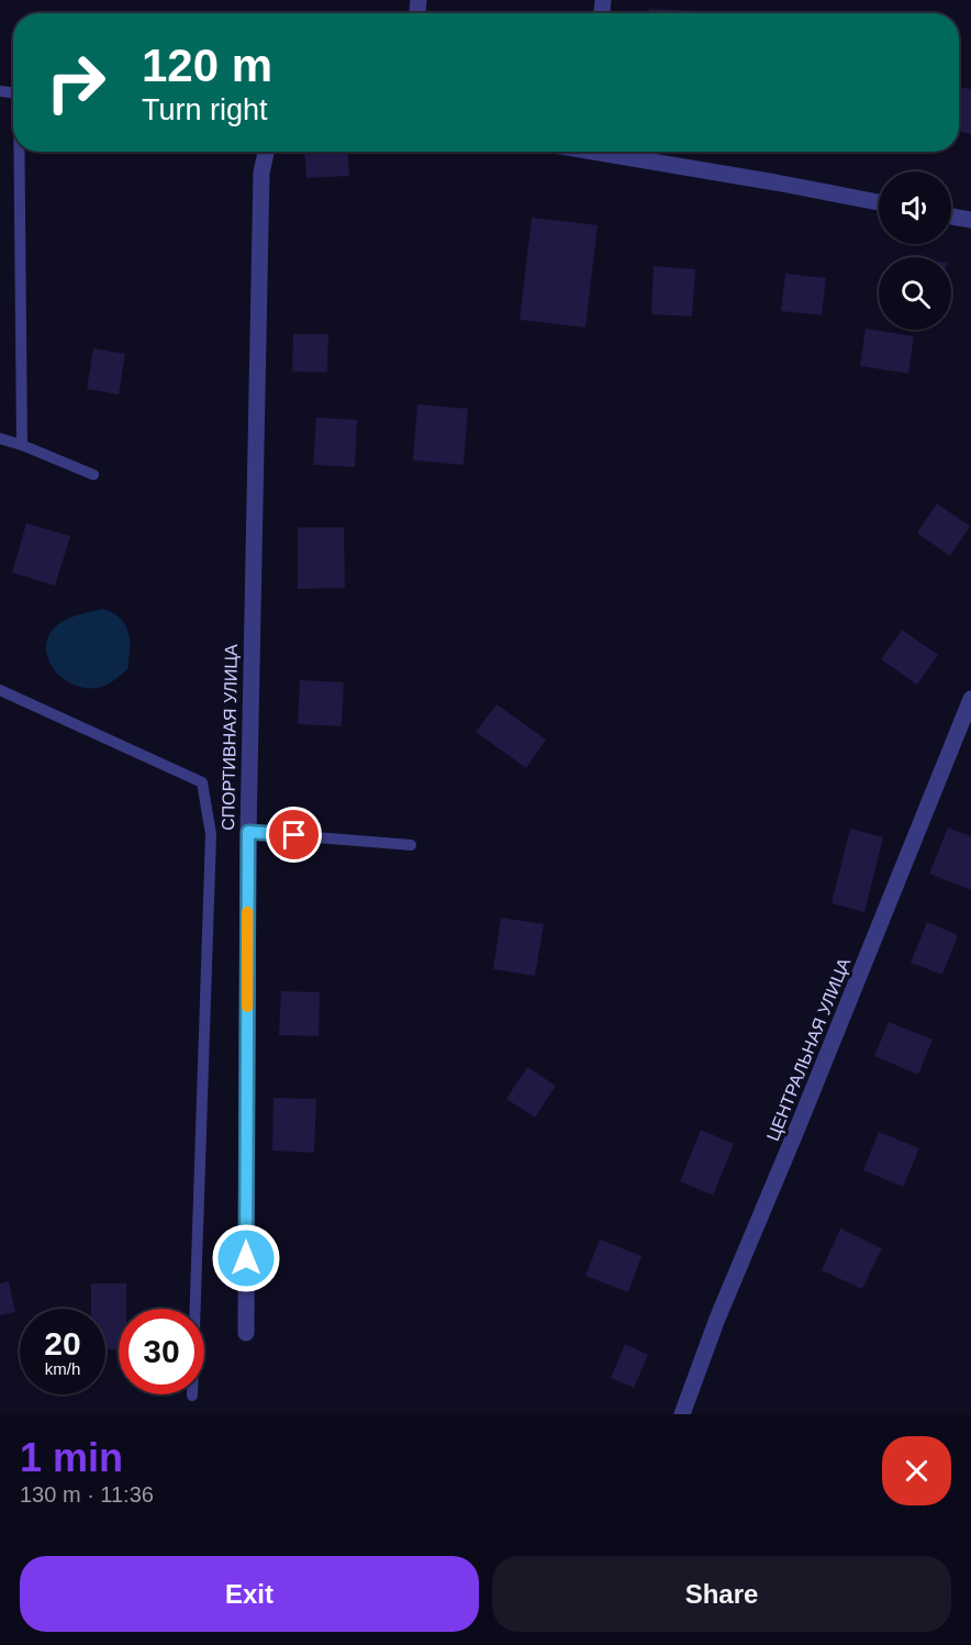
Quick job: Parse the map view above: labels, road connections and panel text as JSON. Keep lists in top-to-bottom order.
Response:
{
  "streets": {
    "street": ["СПОРТИВНАЯ УЛИЦА", "ЦЕНТРАЛЬНАЯ УЛИЦА"]
  },
  "page": {
    "turn": ["120 m", "Turn right"],
    "speed": "20 km/h",
    "limit": "30",
    "heading": ["1 min", "130 m · 11:36"],
    "buttons": ["Exit", "Share"]
  }
}
